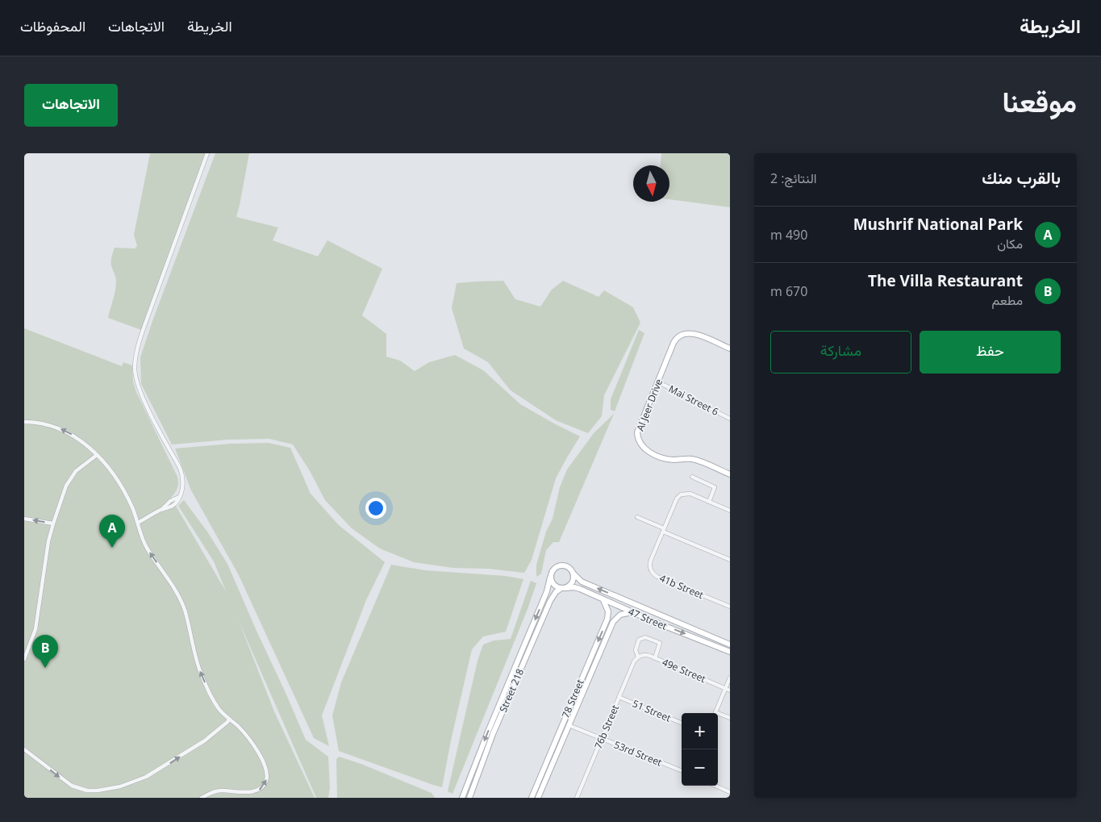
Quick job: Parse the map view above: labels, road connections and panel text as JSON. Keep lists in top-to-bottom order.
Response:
{
  "streets": {
    "street": [
      "Mai Street 6",
      "Al Jeer Drive",
      "41b Street",
      "47 Street",
      "49e Street",
      "Street 218",
      "78 Street",
      "51 Street",
      "76b Street",
      "53rd Street"
    ]
  },
  "crossings": [
    ["Mai Street 6", "Al Jeer Drive"],
    ["47 Street", "Street 218"],
    ["47 Street", "78 Street"],
    ["49e Street", "76b Street"],
    ["78 Street", "53rd Street"],
    ["51 Street", "76b Street"],
    ["76b Street", "53rd Street"]
  ],
  "north": "bottom",
  "page": {
    "header": "الخريطة",
    "nav": ["الخريطة", "الاتجاهات", "المحفوظات"],
    "title": "موقعنا",
    "buttons": [
      "الاتجاهات",
      ["حفظ", "مشاركة"]
    ],
    "heading": ["بالقرب منك", "النتائج: 2"],
    "list": [
      {
        "mark": "A",
        "name": "Mushrif National Park",
        "note": "مكان",
        "value": "490 m"
      },
      {
        "mark": "B",
        "name": "The Villa Restaurant",
        "note": "مطعم",
        "value": "670 m"
      }
    ],
    "pins": ["A", "B"],
    "map_buttons": ["+", "−"]
  }
}
